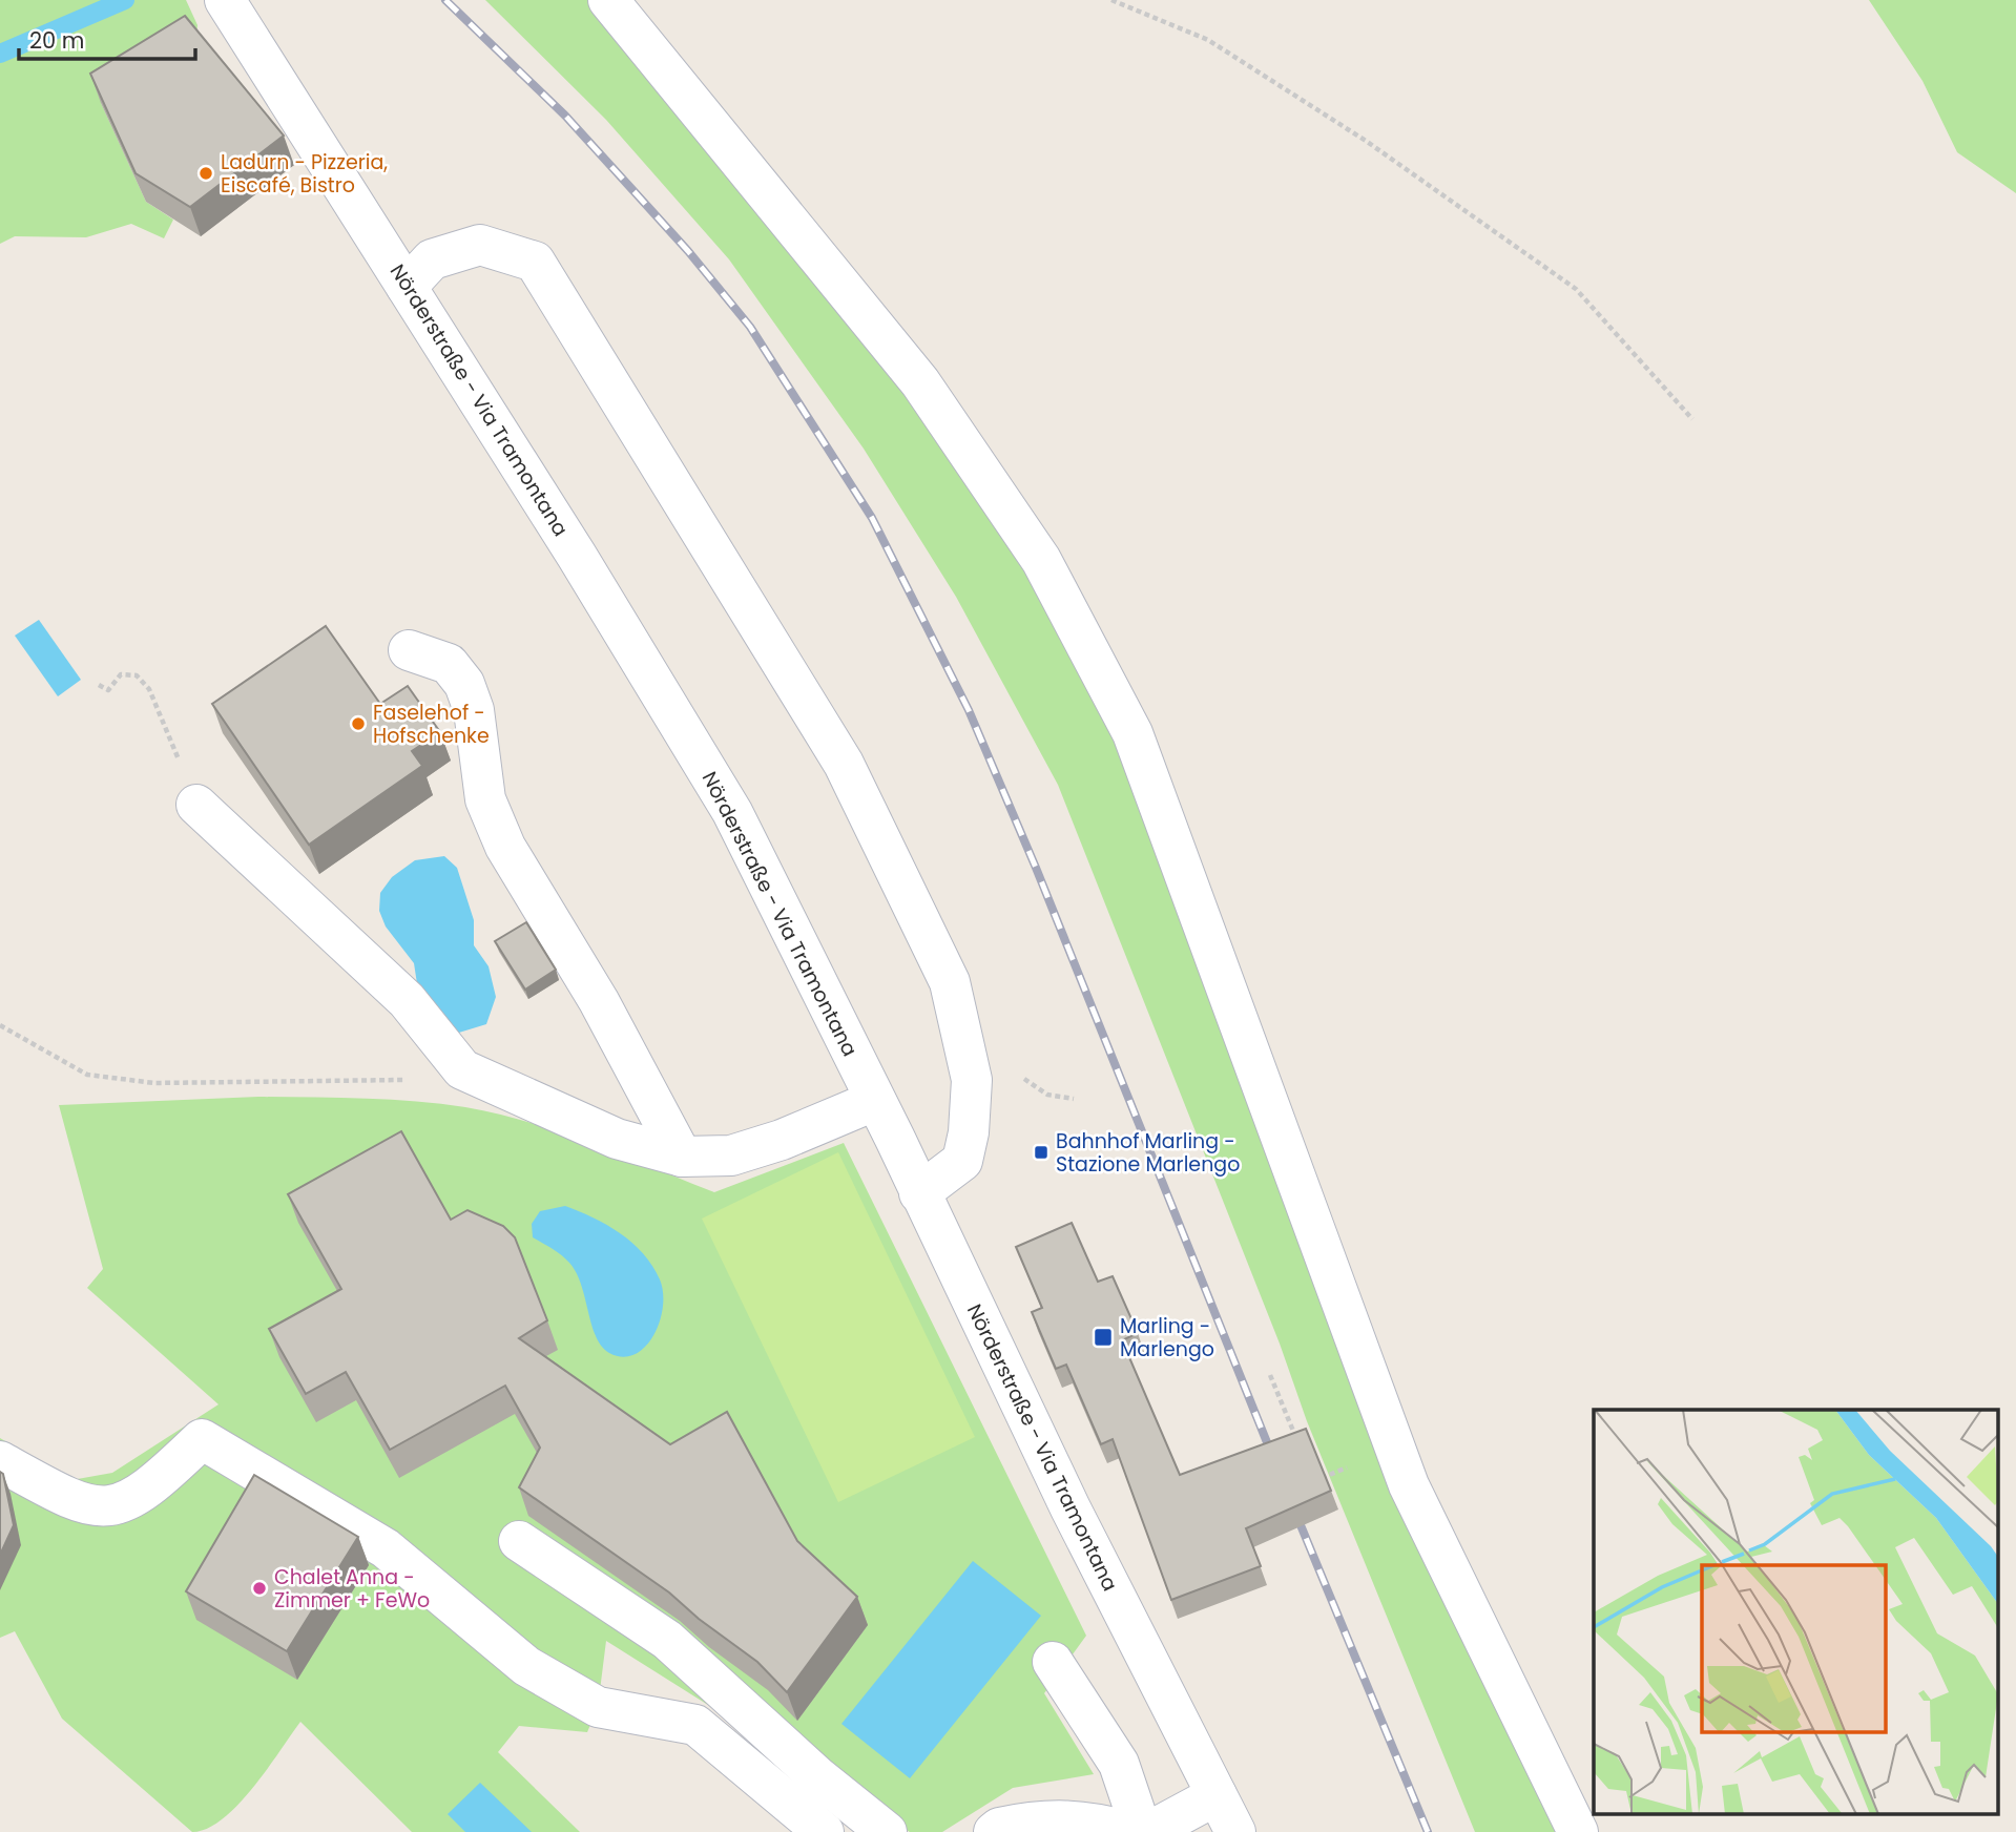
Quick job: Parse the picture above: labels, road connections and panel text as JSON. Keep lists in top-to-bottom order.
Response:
{
  "streets": {
    "street": ["Nörderstraße - Via Tramontana"]
  },
  "places": {
    "other": ["Ladurn - Pizzeria, Eiscafé, Bistro", "Faselehof - Hofschenke", "Chalet Anna - Zimmer + FeWo"],
    "transit": ["Bahnhof Marling - Stazione Marlengo", "Marling - Marlengo"]
  },
  "scale_bar": "20 m"
}
